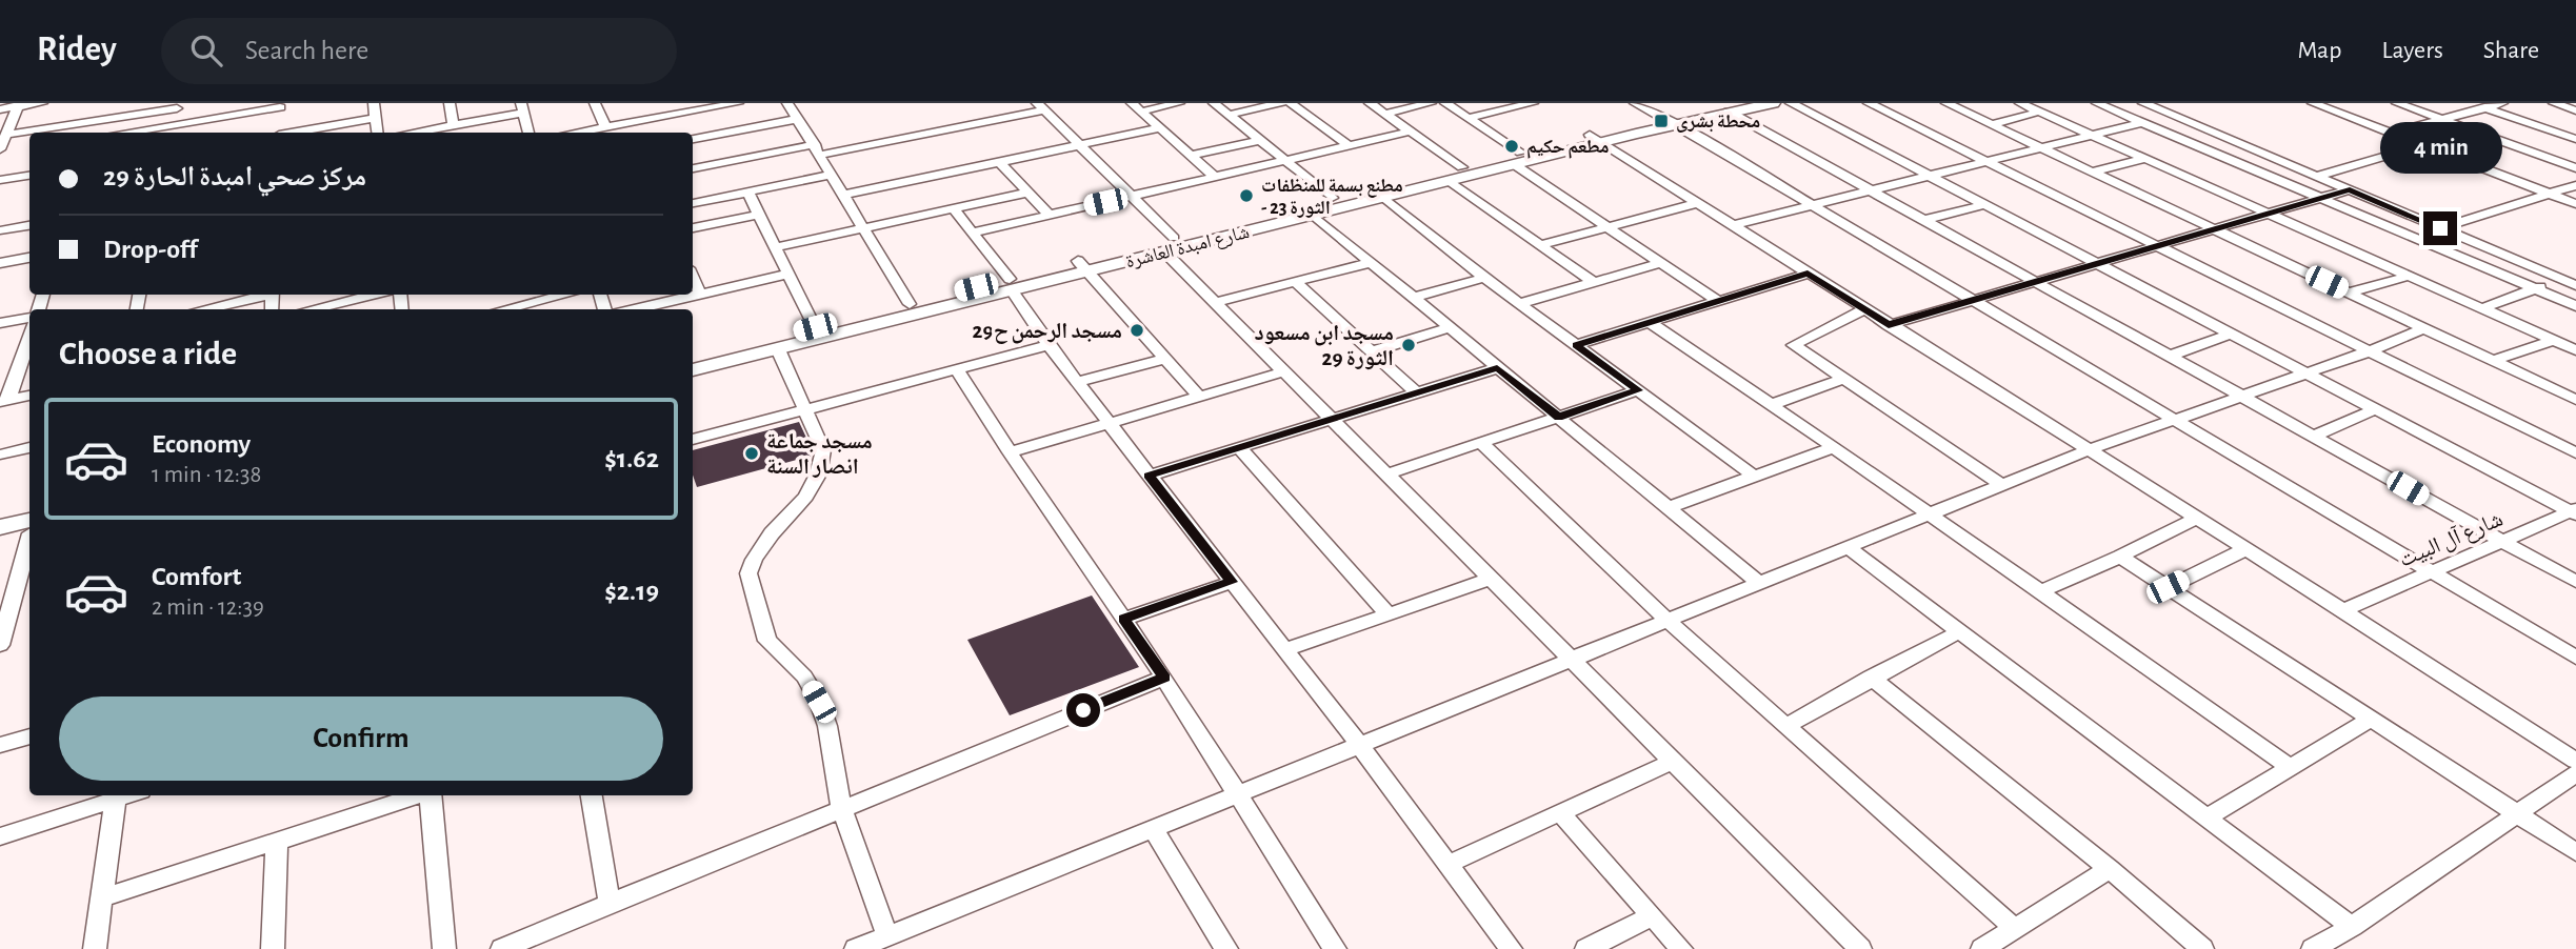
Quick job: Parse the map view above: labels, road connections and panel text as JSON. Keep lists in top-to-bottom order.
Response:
{
  "streets": {
    "main road": ["شارع امبدة العاشرة"],
    "street": ["شارع آل البيت"]
  },
  "places": {
    "transit": ["محطة بشرى"],
    "other": [
      "مطعم حكيم",
      "مطنع بسمة للمنظفات - الثورة 23",
      "مسجد الرحمن ح29",
      "مسجد ابن مسعود الثورة 29",
      "مسجد جماعة انصار السنة"
    ]
  },
  "page": {
    "header": "Ridey",
    "search": "Search here",
    "nav": ["Map", "Layers", "Share"],
    "bubble": "4 min",
    "banner": ["مركز صحي امبدة الحارة 29", "Drop-off"],
    "heading": "Choose a ride",
    "list": [
      {
        "name": "Economy",
        "note": "1 min · 12:38",
        "value": "$1.62"
      },
      {
        "name": "Comfort",
        "note": "2 min · 12:39",
        "value": "$2.19"
      }
    ],
    "buttons": "Confirm"
  }
}
